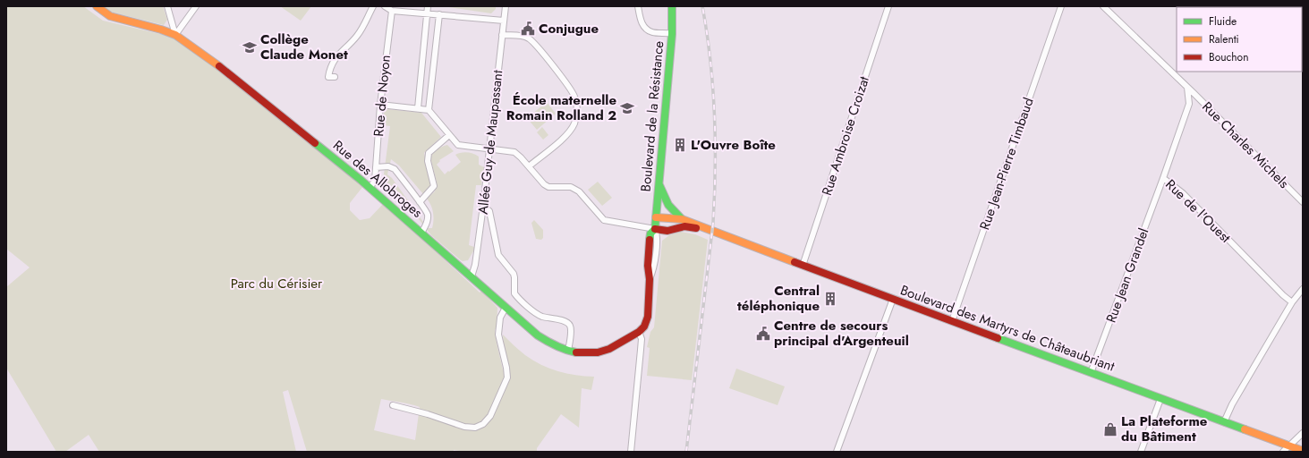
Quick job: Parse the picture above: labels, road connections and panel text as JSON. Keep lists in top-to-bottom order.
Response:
{
  "streets": {
    "main road": ["Boulevard de la Résistance", "Rue des Allobroges", "Boulevard des Martyrs de Châteaubriant"],
    "street": [
      "Rue de Noyon",
      "Rue Ambroise Croizat",
      "Allée Guy de Maupassant",
      "Rue Charles Michels",
      "Rue Jean-Pierre Timbaud",
      "Rue de l'Ouest",
      "Rue Jean Grandel"
    ]
  },
  "crossings": [
    ["Rue de Noyon", "Rue des Allobroges"],
    ["Boulevard de la Résistance", "Rue des Allobroges"],
    ["Boulevard de la Résistance", "Boulevard des Martyrs de Châteaubriant"],
    ["Rue Ambroise Croizat", "Boulevard des Martyrs de Châteaubriant"],
    ["Allée Guy de Maupassant", "Rue des Allobroges"],
    ["Rue Charles Michels", "Rue de l'Ouest"],
    ["Rue Jean-Pierre Timbaud", "Boulevard des Martyrs de Châteaubriant"],
    ["Rue de l'Ouest", "Rue Jean Grandel"],
    ["Rue Jean Grandel", "Boulevard des Martyrs de Châteaubriant"]
  ],
  "parks": ["Parc du Cérisier"],
  "places": {
    "public building": ["Conjugue", "Centre de secours principal d'Argenteuil"],
    "school or university": ["Collège Claude Monet", "École maternelle Romain Rolland 2"],
    "building": ["L'Ouvre Boîte", "Central téléphonique"],
    "shop": ["La Plateforme du Bâtiment"]
  },
  "legend": ["Fluide", "Ralenti", "Bouchon"]
}
